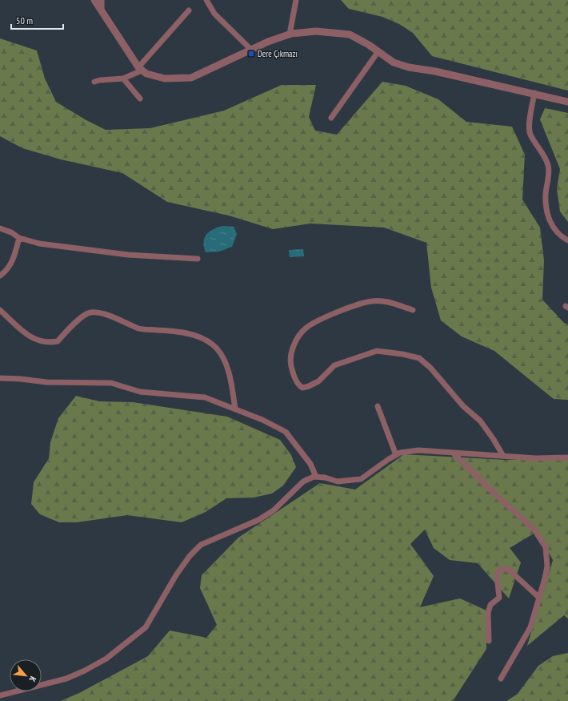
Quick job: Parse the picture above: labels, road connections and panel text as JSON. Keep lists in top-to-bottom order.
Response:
{
  "places": {
    "transit": ["Dere Çıkmazı"]
  },
  "scale_bar": "50 m",
  "north": "bottom right"
}
